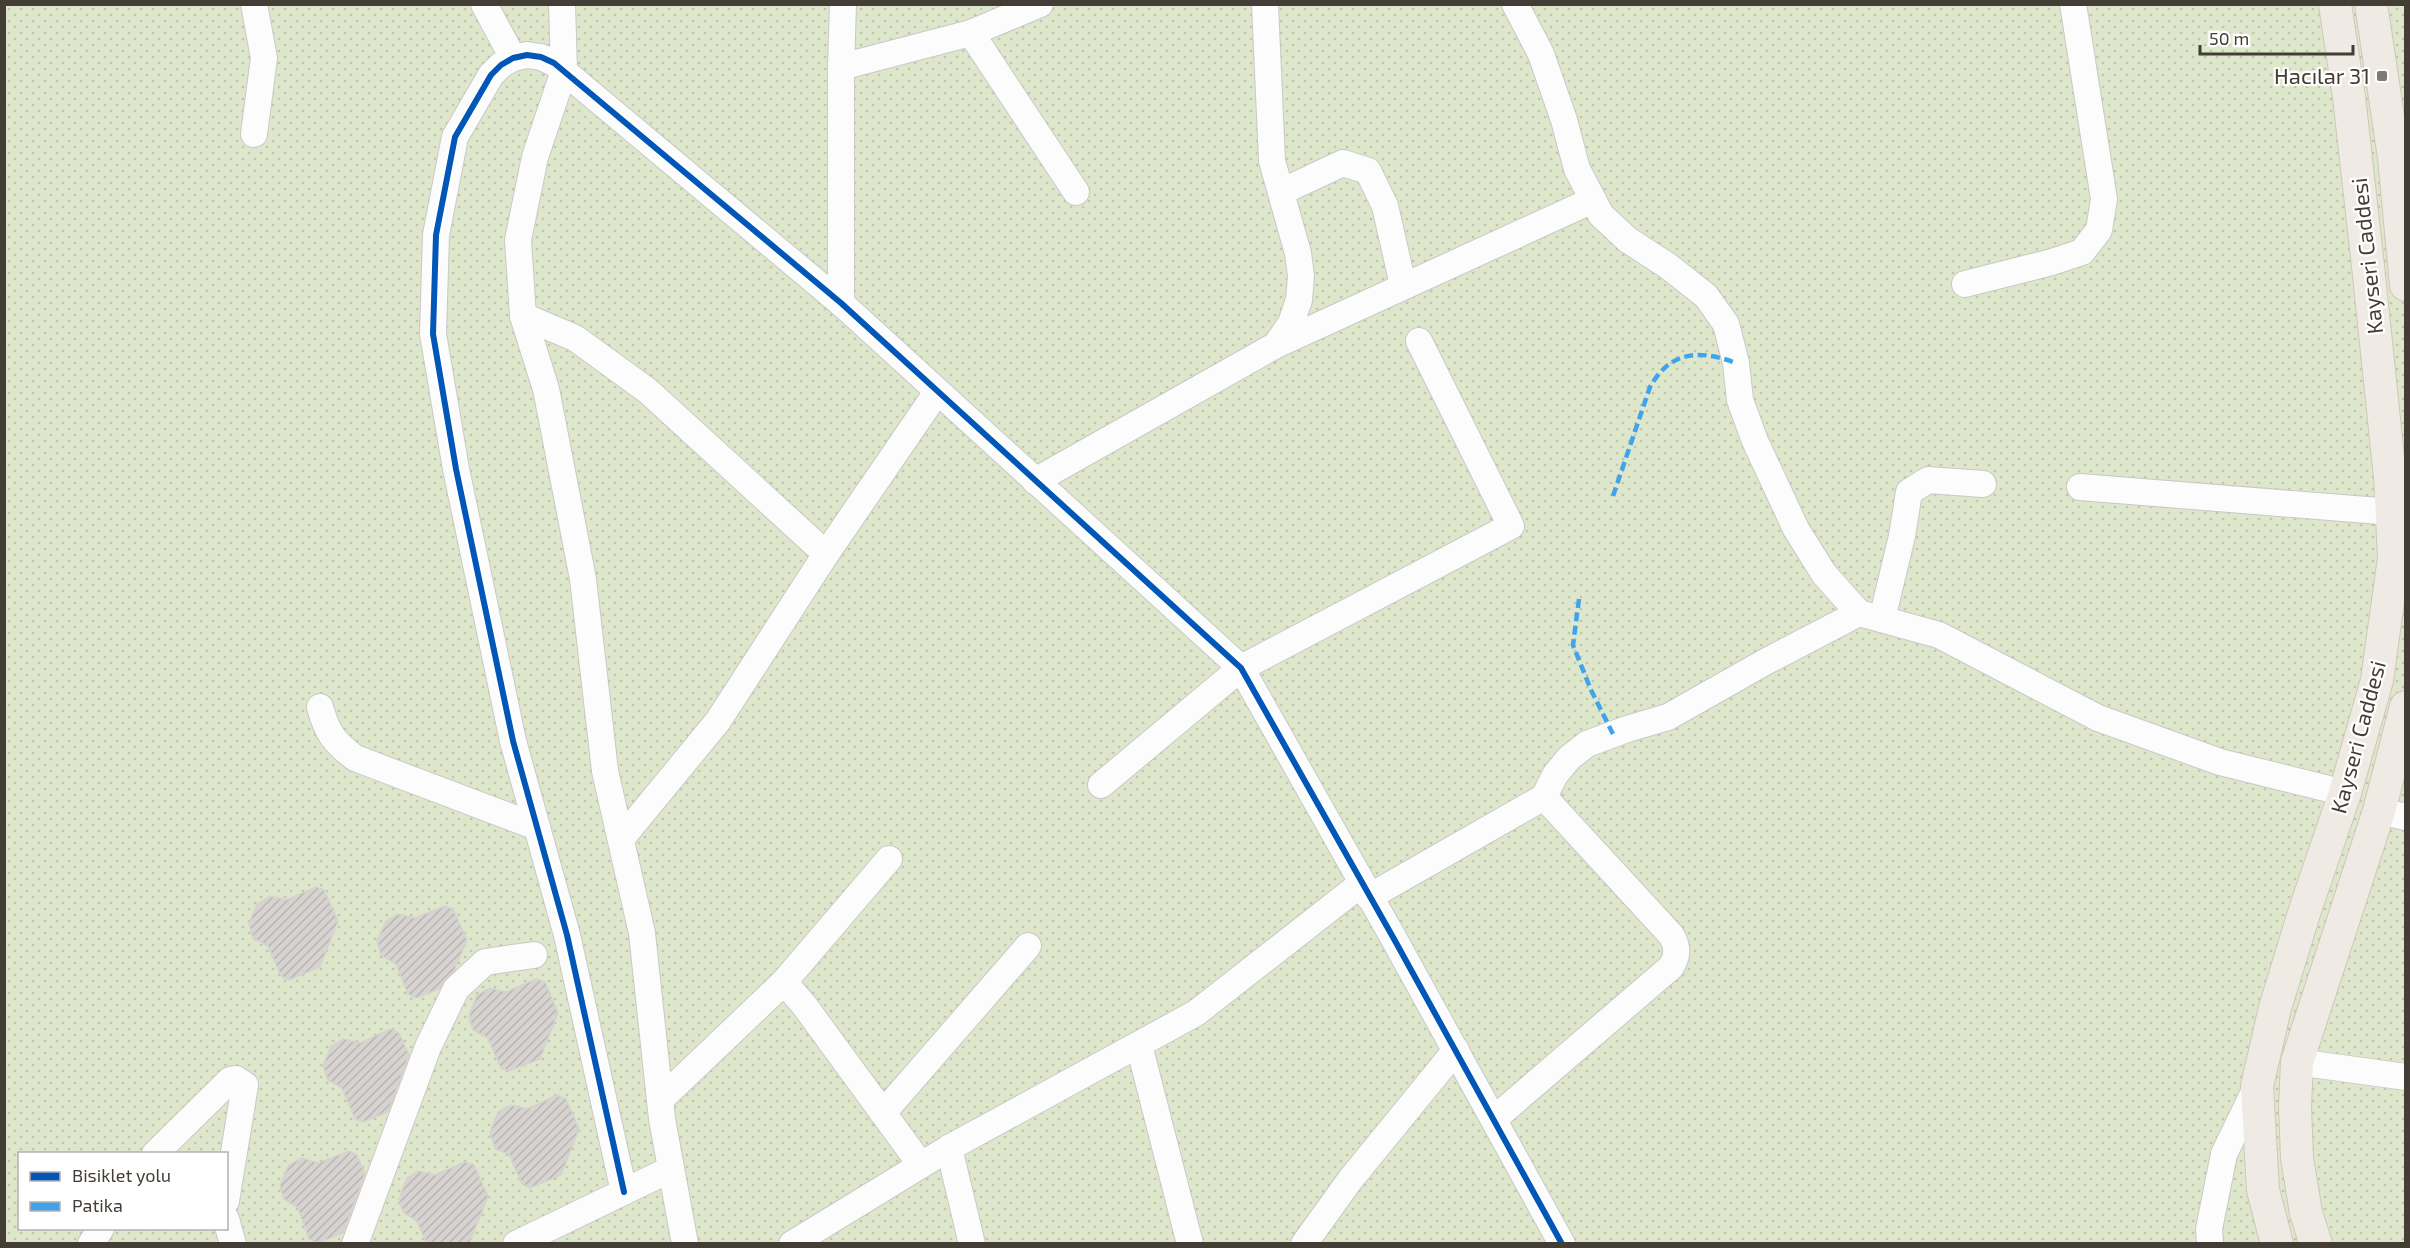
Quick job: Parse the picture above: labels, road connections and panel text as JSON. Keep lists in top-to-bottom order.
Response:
{
  "streets": {
    "main road": ["Kayseri Caddesi"]
  },
  "places": {
    "transit": ["Hacılar 31"]
  },
  "legend": ["Bisiklet yolu", "Patika"],
  "scale_bar": "50 m"
}
